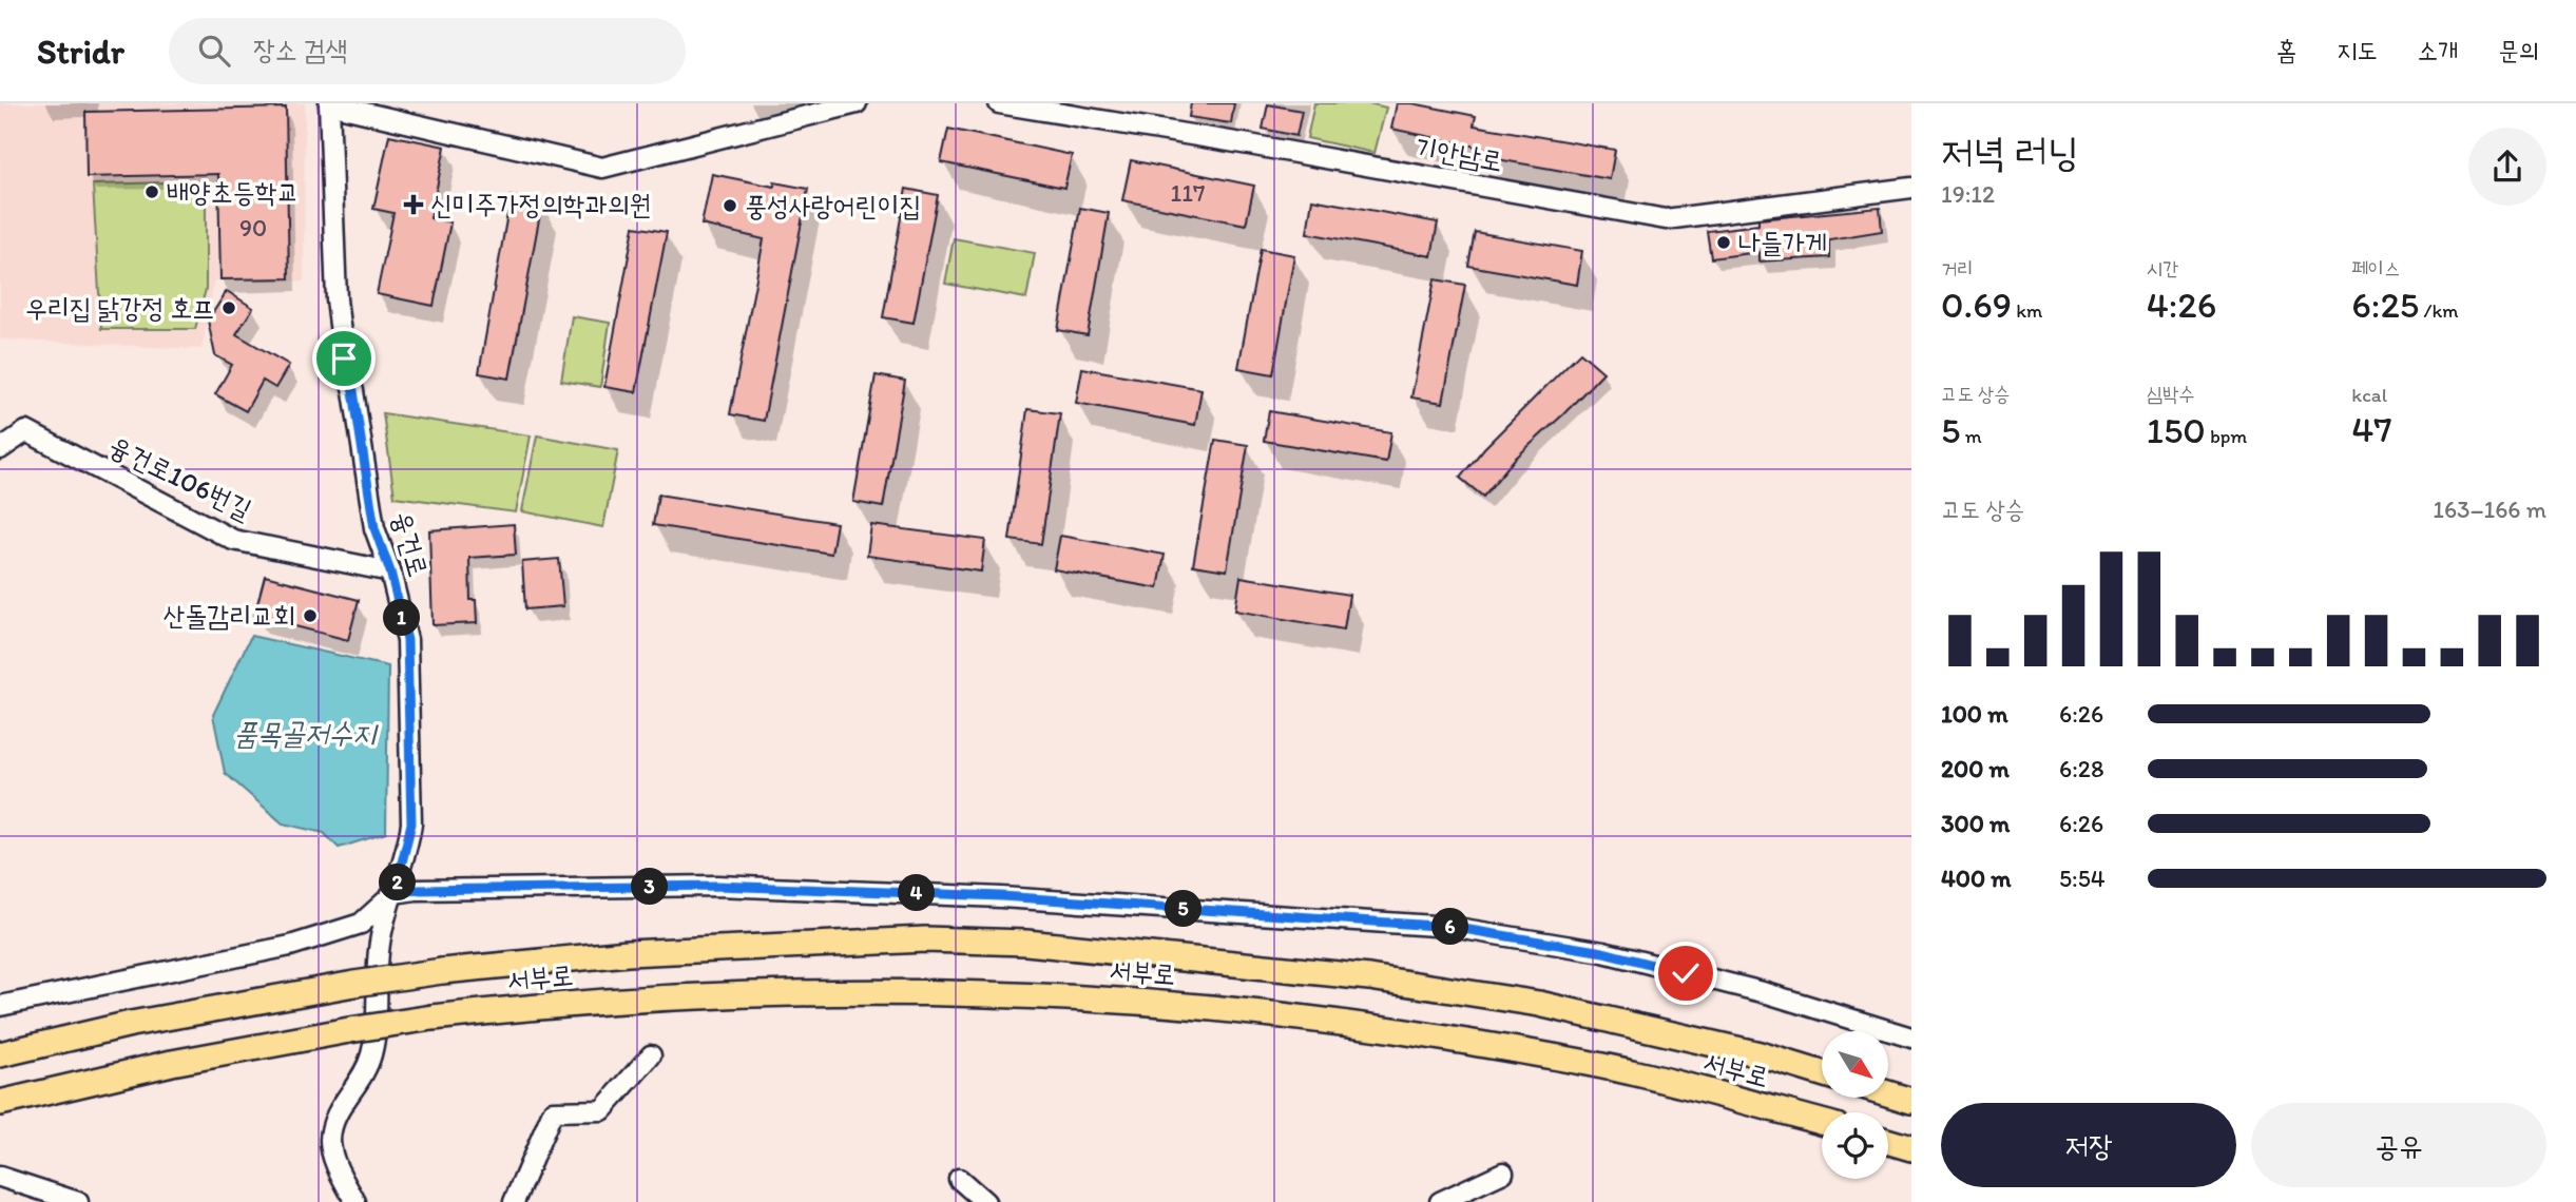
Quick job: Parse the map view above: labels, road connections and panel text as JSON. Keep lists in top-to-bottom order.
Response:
{
  "streets": {
    "main road": ["서부로"],
    "street": ["기안남로", "융건로106번길", "융건로"]
  },
  "crossings": [
    ["융건로106번길", "융건로"]
  ],
  "water": ["품목골저수지"],
  "places": {
    "other": [
      "배양초등학교",
      "풍성사랑어린이집",
      "나들가게",
      "우리집 닭강정 호프",
      "산돌감리교회"
    ],
    "health": ["신미주가정의학과의원"]
  },
  "house_numbers": ["117", "90"],
  "north": "bottom right",
  "page": {
    "header": "Stridr",
    "search": "장소 검색",
    "nav": [
      "홈",
      "지도",
      "소개",
      "문의"
    ],
    "heading": ["저녁 러닝", "19:12"],
    "stats": [
      ["거리", "0.69 km"],
      ["시간", "4:26"],
      ["페이스", "6:25 /km"],
      ["고도 상승", "5 m"],
      ["심박수", "150 bpm"],
      ["kcal", "47"]
    ],
    "chart": ["고도 상승", "163–166 m"],
    "pins": [
      "1",
      "2",
      "3",
      "4",
      "5",
      "6"
    ],
    "list": [
      {
        "name": "100 m",
        "note": "6:26"
      },
      {
        "name": "200 m",
        "note": "6:28"
      },
      {
        "name": "300 m",
        "note": "6:26"
      },
      {
        "name": "400 m",
        "note": "5:54"
      }
    ],
    "buttons": ["저장", "공유"]
  }
}
